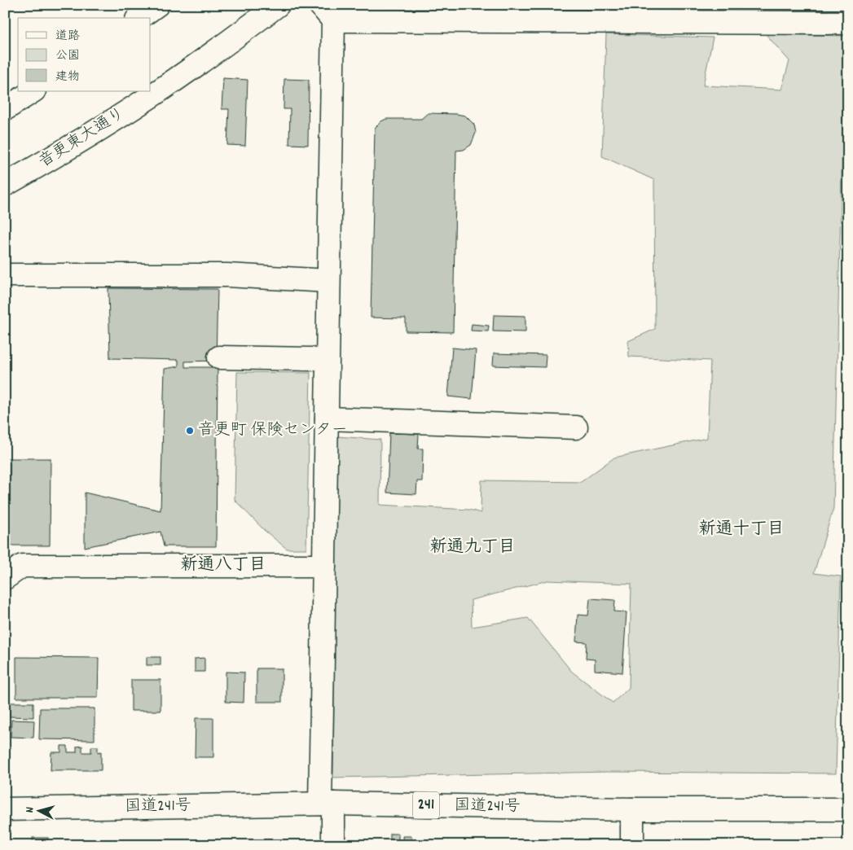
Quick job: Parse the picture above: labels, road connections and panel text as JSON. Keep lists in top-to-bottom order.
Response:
{
  "streets": {
    "main road": ["音更東大通り", "241", "国道241号"]
  },
  "districts": ["新通十丁目", "新通九丁目", "新通八丁目"],
  "places": ["音更町 保険センター"],
  "legend": ["道路", "公園", "建物"],
  "north": "left"
}
